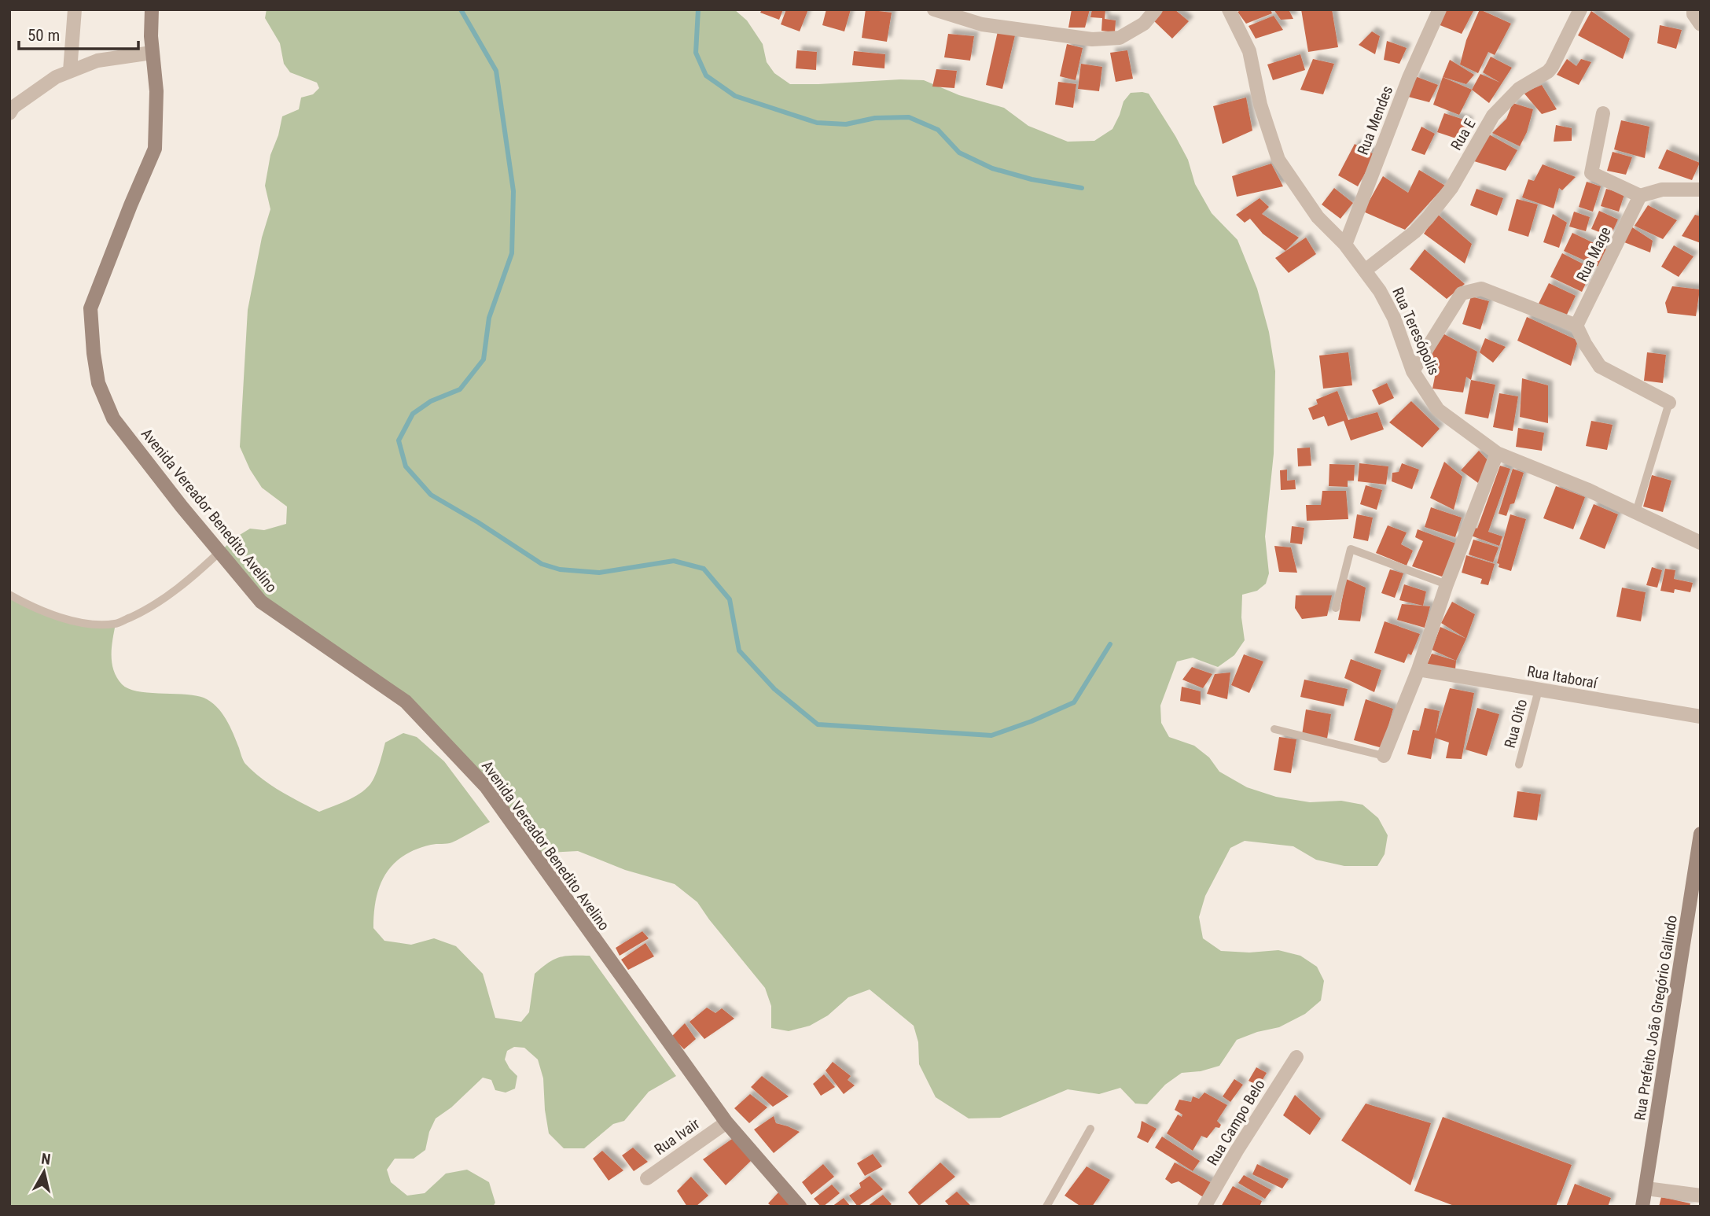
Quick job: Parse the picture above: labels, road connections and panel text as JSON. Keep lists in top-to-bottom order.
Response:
{
  "streets": {
    "main road": ["Avenida Vereador Benedito Avelino", "Rua Prefeito João Gregório Galindo"],
    "street": [
      "Rua Mendes",
      "Rua E",
      "Rua Mage",
      "Rua Teresópolis",
      "Rua Itaboraí",
      "Rua Campo Belo",
      "Rua Ivair"
    ],
    "lane": ["Rua Oito"]
  },
  "crossings": [
    ["Rua Mendes", "Rua Teresópolis"],
    ["Rua E", "Rua Teresópolis"],
    ["Avenida Vereador Benedito Avelino", "Rua Ivair"],
    ["Rua Itaboraí", "Rua Oito"]
  ],
  "scale_bar": "50 m",
  "north": "top"
}
